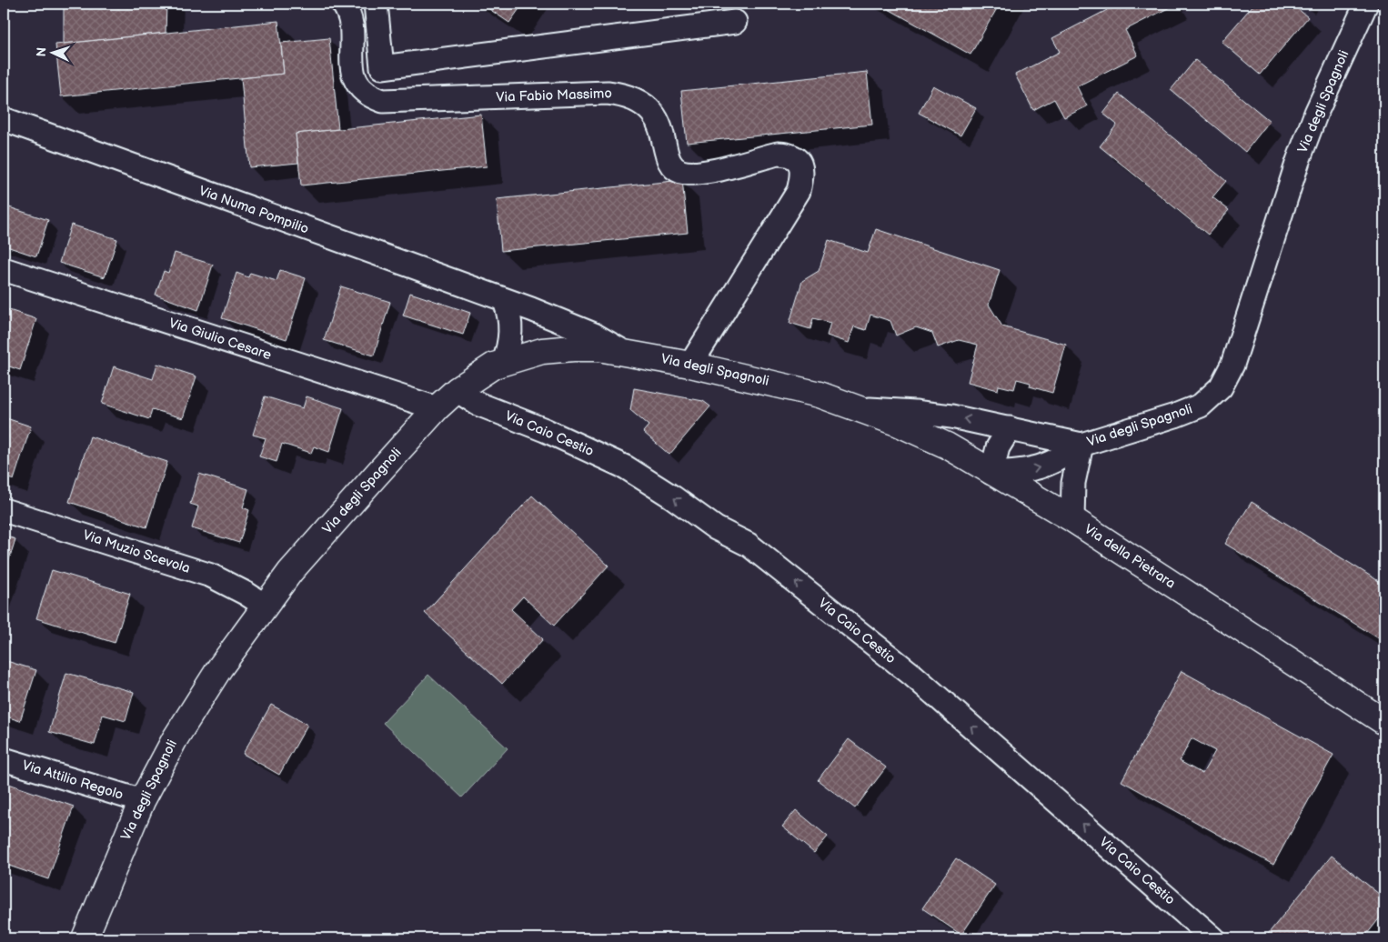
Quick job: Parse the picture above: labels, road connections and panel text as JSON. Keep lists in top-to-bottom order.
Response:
{
  "streets": {
    "street": [
      "Via Fabio Massimo",
      "Via degli Spagnoli",
      "Via Numa Pompilio",
      "Via Giulio Cesare",
      "Via Caio Cestio",
      "Via Muzio Scevola",
      "Via della Pietrara",
      "Via Attilio Regolo"
    ]
  },
  "crossings": [
    ["Via Fabio Massimo", "Via degli Spagnoli"],
    ["Via degli Spagnoli", "Via Numa Pompilio"],
    ["Via degli Spagnoli", "Via Giulio Cesare"],
    ["Via degli Spagnoli", "Via Caio Cestio"],
    ["Via degli Spagnoli", "Via Muzio Scevola"],
    ["Via degli Spagnoli", "Via della Pietrara"],
    ["Via degli Spagnoli", "Via Attilio Regolo"]
  ],
  "one_way": ["Via Caio Cestio"],
  "north": "left"
}
